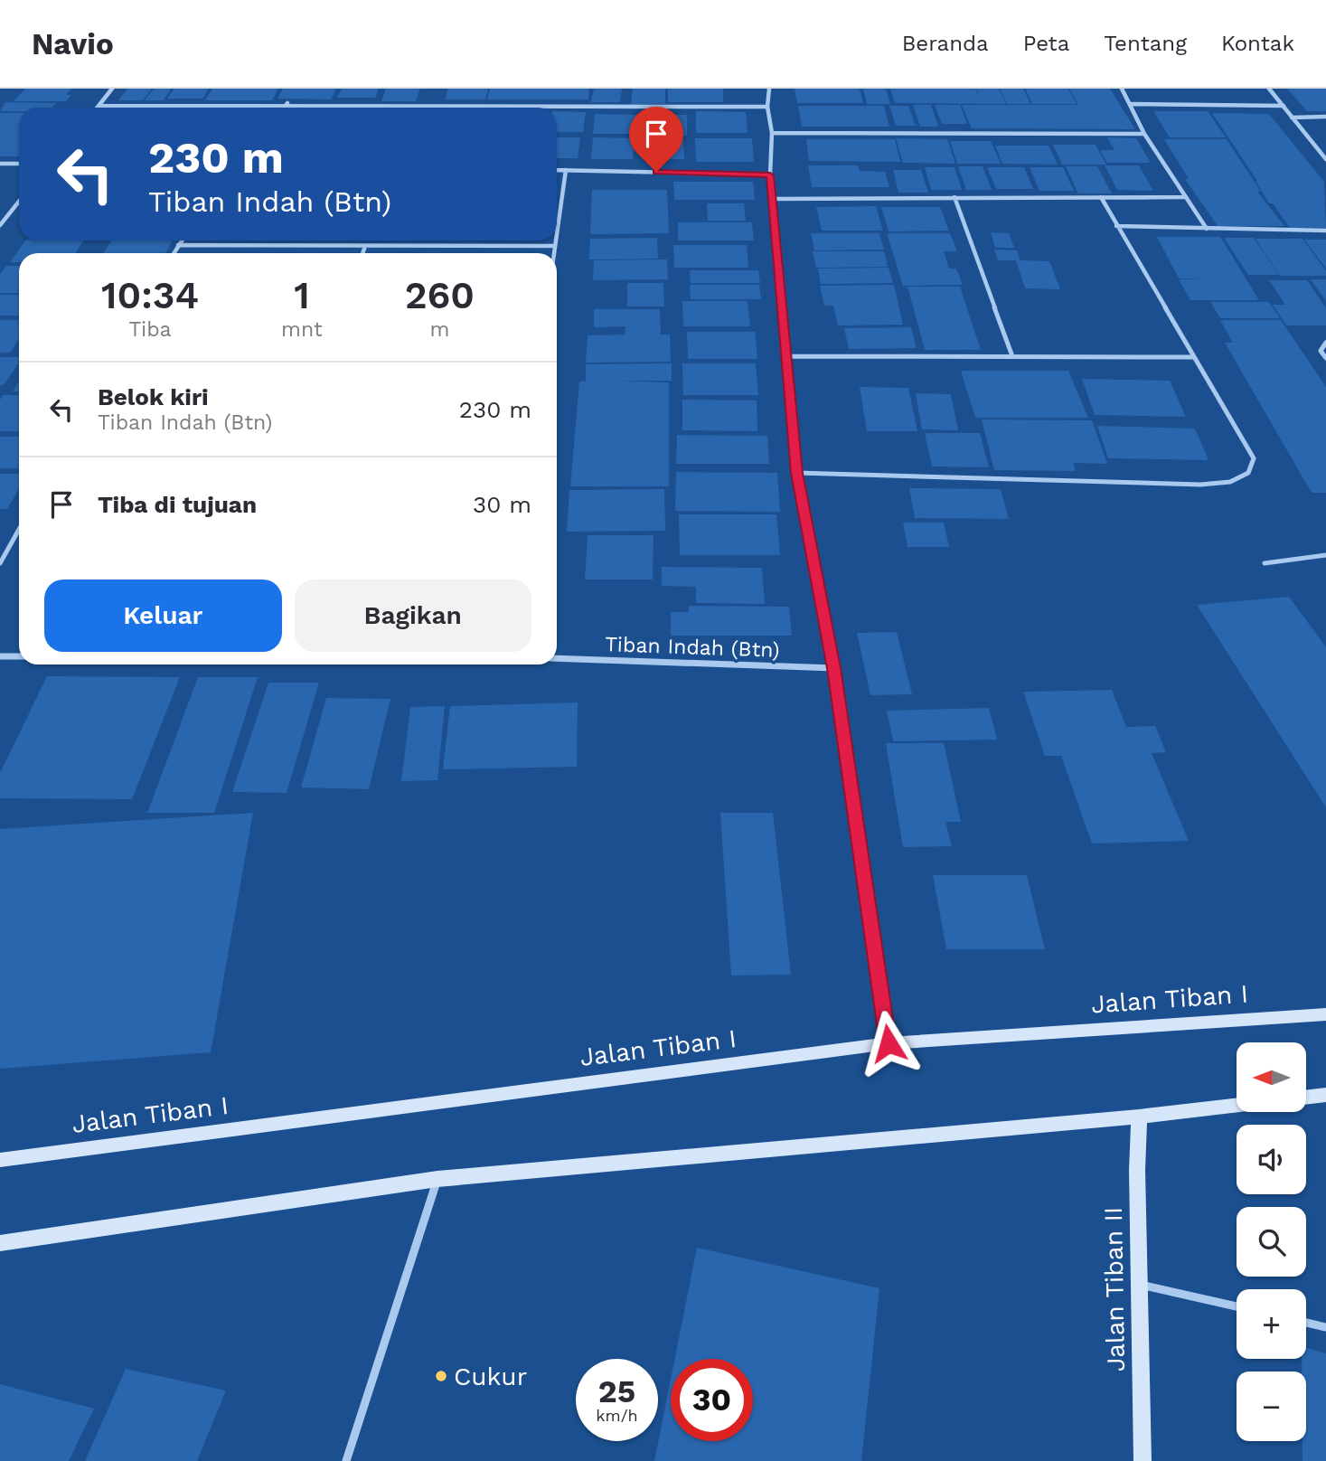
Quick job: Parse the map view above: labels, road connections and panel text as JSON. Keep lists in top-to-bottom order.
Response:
{
  "streets": {
    "street": ["Tiban Indah (Btn)", "Jalan Tiban I", "Jalan Tiban II"]
  },
  "places": ["Cukur"],
  "north": "left",
  "page": {
    "header": "Navio",
    "nav": [
      "Beranda",
      "Peta",
      "Tentang",
      "Kontak"
    ],
    "turn": ["230 m", "Tiban Indah (Btn)"],
    "eta": [
      "10:34",
      "Tiba",
      "1",
      "mnt",
      "260",
      "m"
    ],
    "list": [
      {
        "name": "Belok kiri",
        "note": "Tiban Indah (Btn)",
        "value": "230 m"
      },
      {
        "name": "Tiba di tujuan",
        "value": "30 m"
      }
    ],
    "buttons": ["Keluar", "Bagikan"],
    "map_buttons": ["+", "−"],
    "speed": "25 km/h",
    "limit": "30"
  }
}
